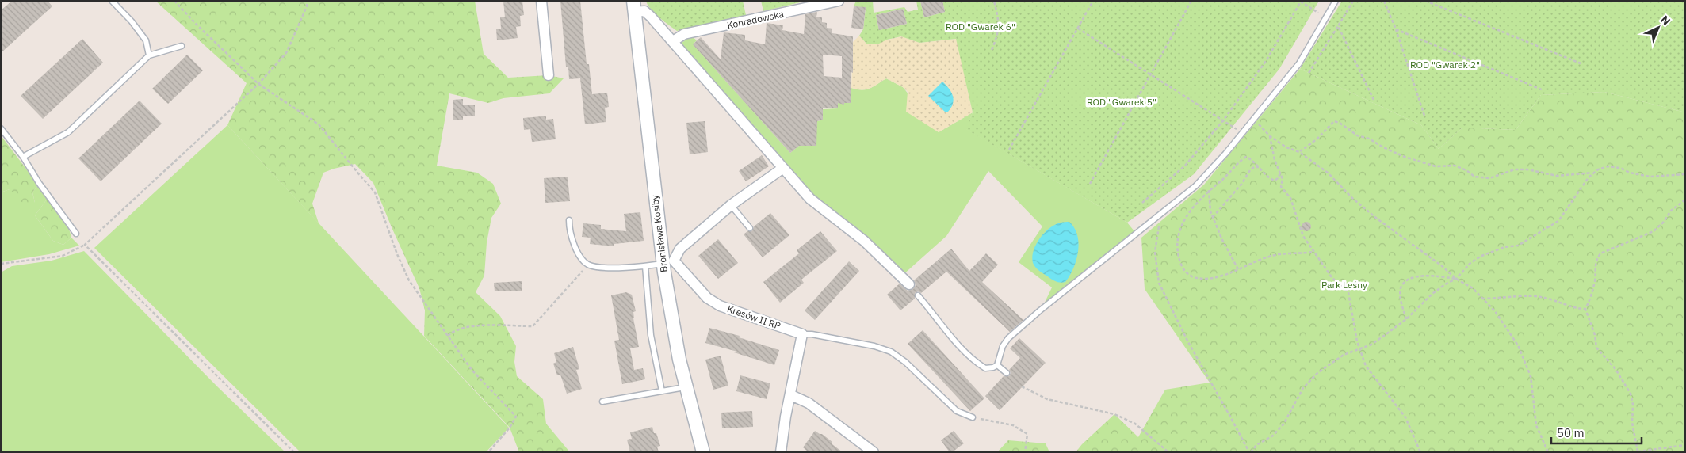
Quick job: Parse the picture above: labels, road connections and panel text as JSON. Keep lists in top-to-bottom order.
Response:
{
  "streets": {
    "street": ["Konradowska", "Bronisława Kosiby", "Kresów II RP"]
  },
  "crossings": [
    ["Konradowska", "Bronisława Kosiby"],
    ["Bronisława Kosiby", "Kresów II RP"]
  ],
  "parks": [
    "ROD \"Gwarek 6\"",
    "ROD \"Gwarek 2\"",
    "ROD \"Gwarek 5\"",
    "Park Leśny"
  ],
  "scale_bar": "50 m",
  "north": "top right"
}
